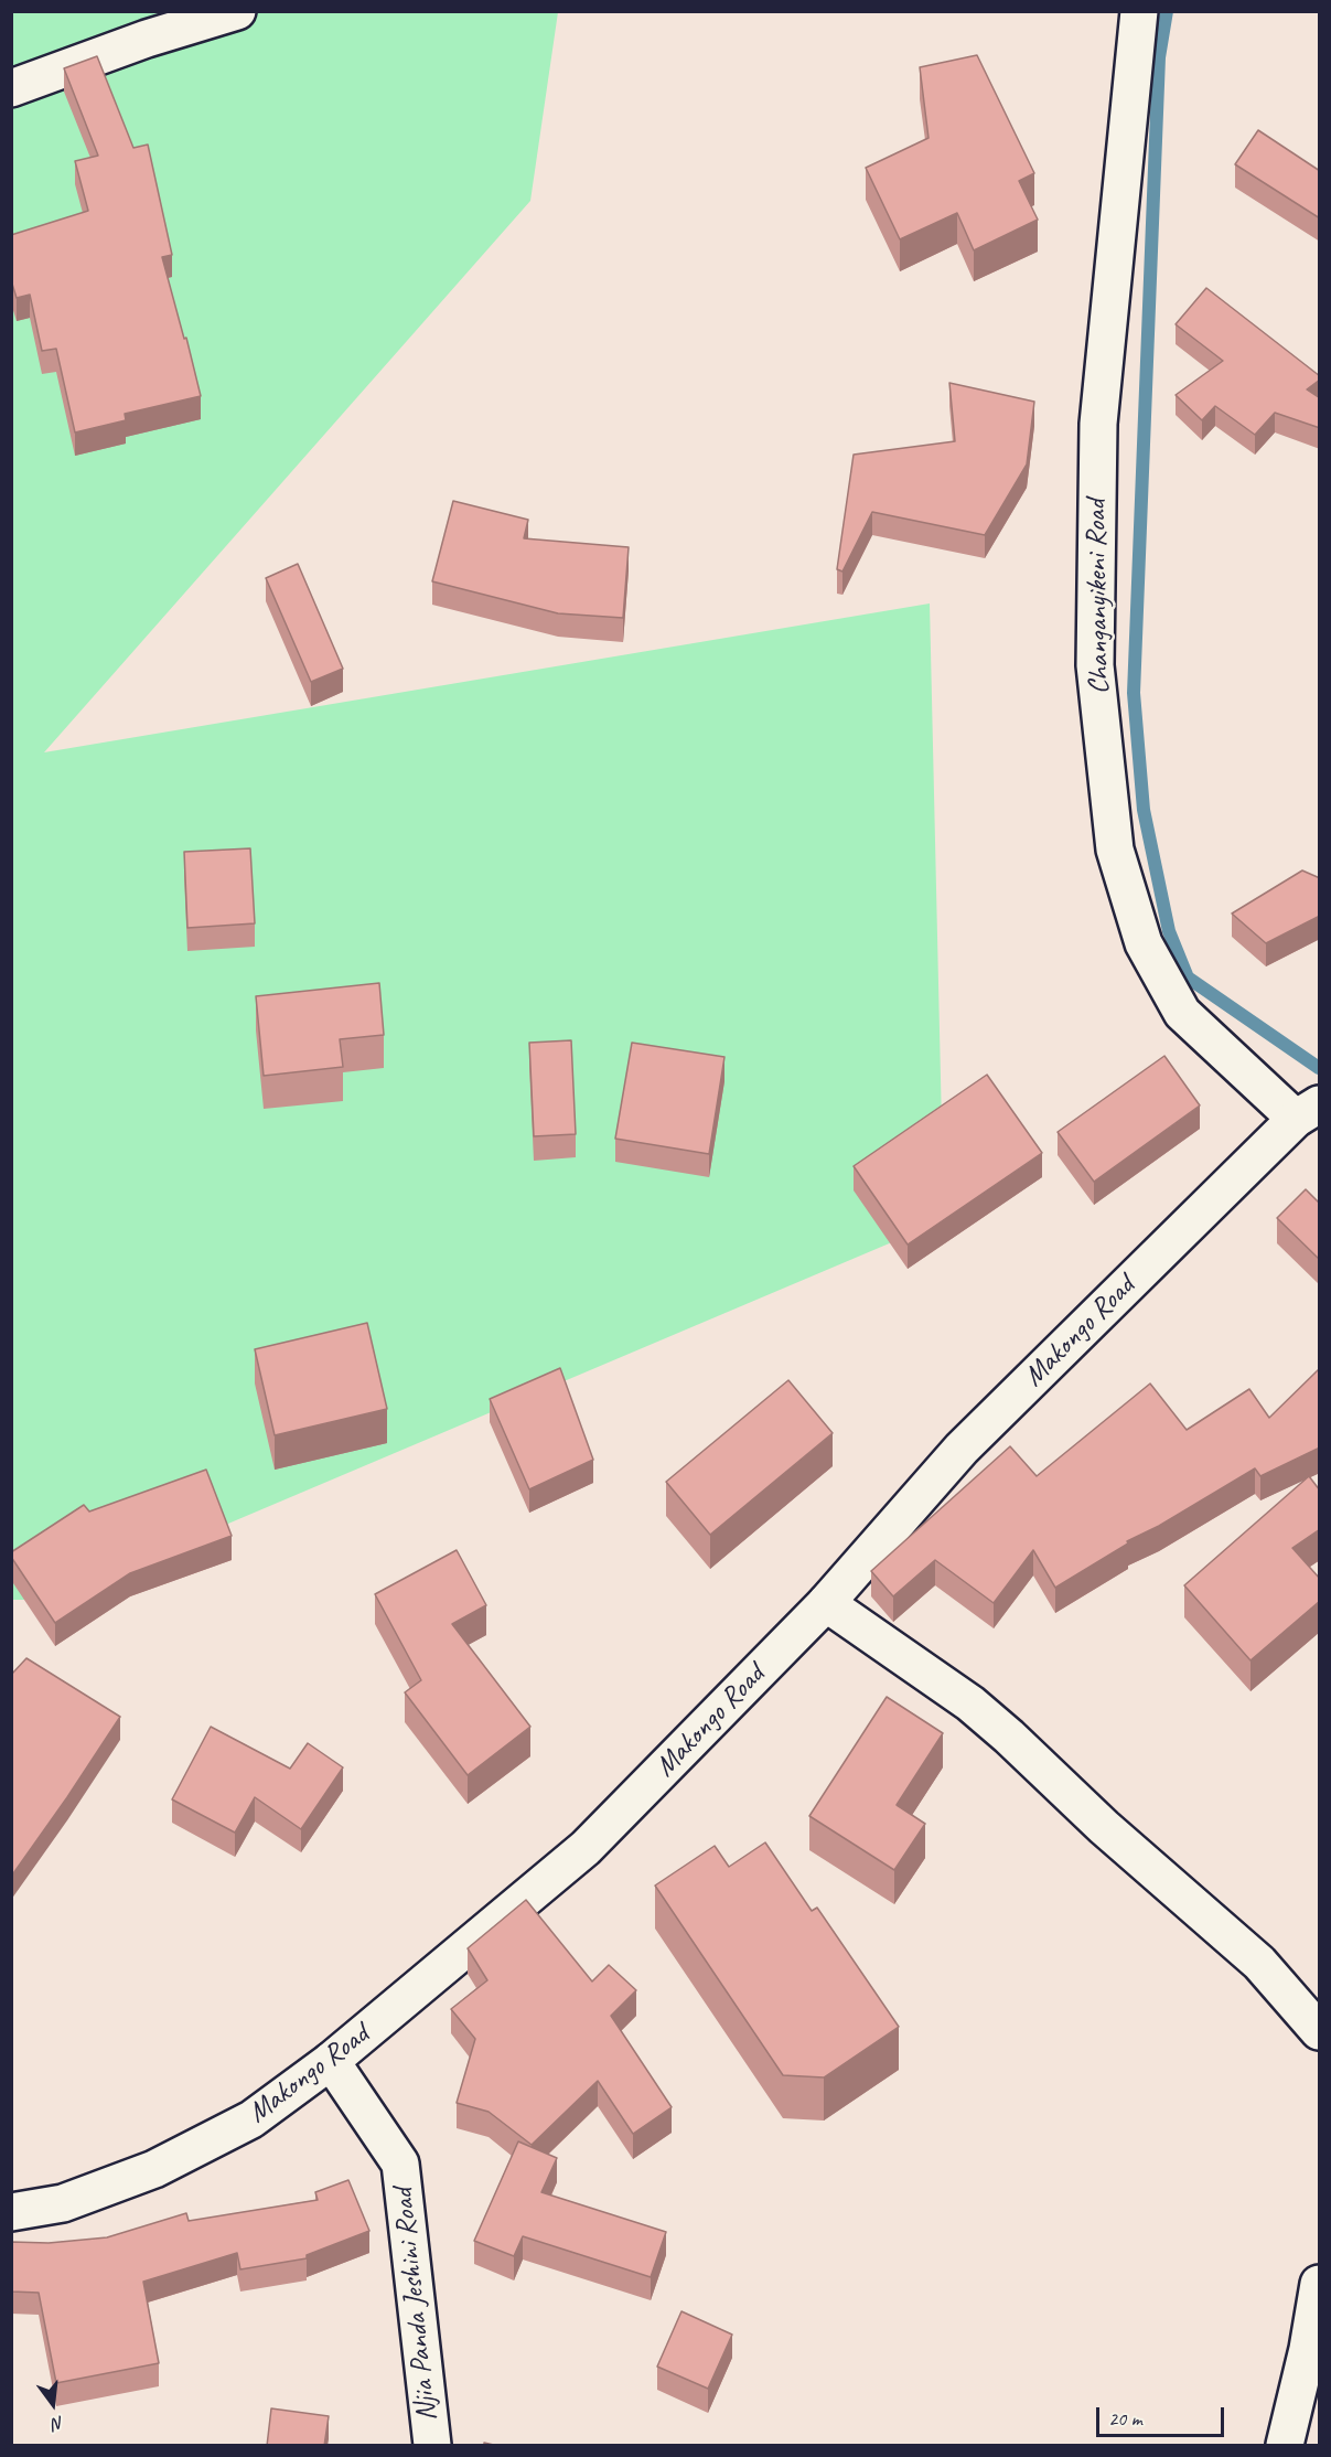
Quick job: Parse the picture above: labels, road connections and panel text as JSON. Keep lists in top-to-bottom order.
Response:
{
  "streets": {
    "street": ["Changanyikeni Road", "Makongo Road", "Njia Panda Jeshini Road"]
  },
  "crossings": [
    ["Changanyikeni Road", "Makongo Road"],
    ["Makongo Road", "Njia Panda Jeshini Road"]
  ],
  "scale_bar": "20 m",
  "north": "bottom"
}
